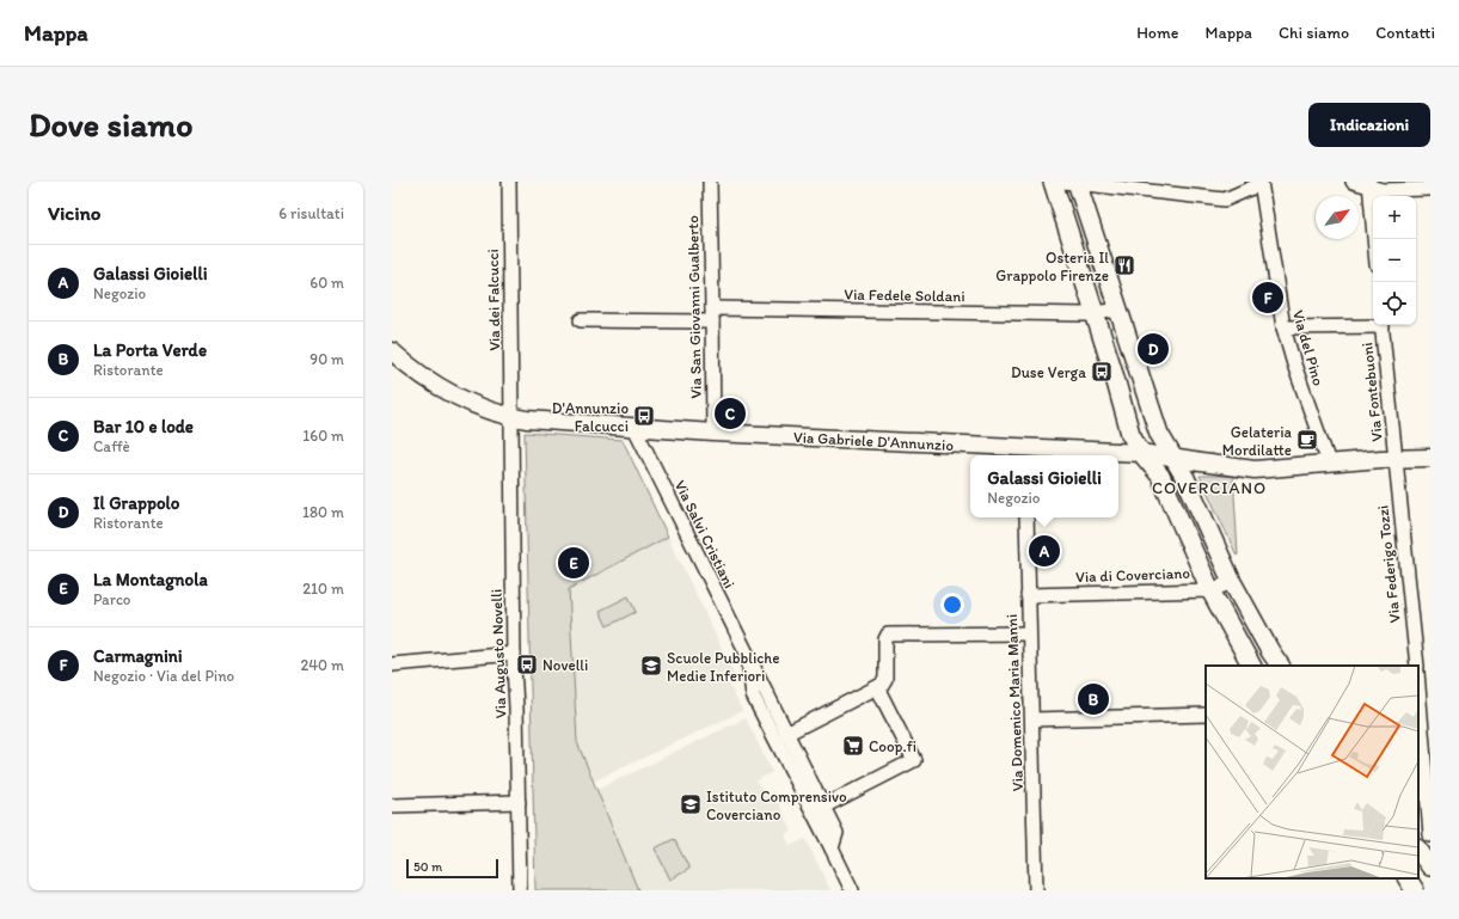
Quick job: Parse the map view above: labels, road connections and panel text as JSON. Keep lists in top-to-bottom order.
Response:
{
  "streets": {
    "street": [
      "Via Fedele Soldani",
      "Via dei Falcucci",
      "Via San Giovanni Gualberto",
      "Via del Pino",
      "Via Fontebuoni",
      "Via Gabriele D'Annunzio",
      "Via Salvi Cristiani",
      "Via Federigo Tozzi",
      "Via di Coverciano",
      "Via Augusto Novelli",
      "Via Domenico Maria Manni"
    ]
  },
  "crossings": [
    ["Via Fedele Soldani", "Via San Giovanni Gualberto"],
    ["Via dei Falcucci", "Via Gabriele D'Annunzio"],
    ["Via dei Falcucci", "Via Augusto Novelli"],
    ["Via San Giovanni Gualberto", "Via Gabriele D'Annunzio"],
    ["Via del Pino", "Via Gabriele D'Annunzio"],
    ["Via Fontebuoni", "Via Gabriele D'Annunzio"],
    ["Via Fontebuoni", "Via Federigo Tozzi"],
    ["Via Gabriele D'Annunzio", "Via Salvi Cristiani"],
    ["Via Gabriele D'Annunzio", "Via Federigo Tozzi"],
    ["Via Gabriele D'Annunzio", "Via Augusto Novelli"],
    ["Via di Coverciano", "Via Domenico Maria Manni"]
  ],
  "districts": ["COVERCIANO"],
  "places": {
    "restaurant": ["Osteria Il Grappolo Firenze"],
    "bus stop": ["Duse Verga", "D'Annunzio Falcucci", "Novelli"],
    "cafe": ["Gelateria Mordilatte"],
    "school or university": ["Scuole Pubbliche Medie Inferiori", "Istituto Comprensivo Coverciano"],
    "supermarket": ["Coop.fi"]
  },
  "scale_bar": "50 m",
  "north": "top right",
  "page": {
    "header": "Mappa",
    "nav": [
      "Home",
      "Mappa",
      "Chi siamo",
      "Contatti"
    ],
    "buttons": "Indicazioni",
    "title": "Dove siamo",
    "heading": ["Vicino", "6 risultati"],
    "map_buttons": ["+", "−"],
    "list": [
      {
        "mark": "A",
        "name": "Galassi Gioielli",
        "note": "Negozio",
        "value": "60 m"
      },
      {
        "mark": "B",
        "name": "La Porta Verde",
        "note": "Ristorante",
        "value": "90 m"
      },
      {
        "mark": "C",
        "name": "Bar 10 e lode",
        "note": "Caffè",
        "value": "160 m"
      },
      {
        "mark": "D",
        "name": "Il Grappolo",
        "note": "Ristorante",
        "value": "180 m"
      },
      {
        "mark": "E",
        "name": "La Montagnola",
        "note": "Parco",
        "value": "210 m"
      },
      {
        "mark": "F",
        "name": "Carmagnini",
        "note": "Negozio · Via del Pino",
        "value": "240 m"
      }
    ],
    "pins": [
      "F",
      "D",
      "C",
      "A",
      "E",
      "B"
    ],
    "popup": ["Galassi Gioielli", "Negozio"],
    "scale": "50 m"
  }
}
